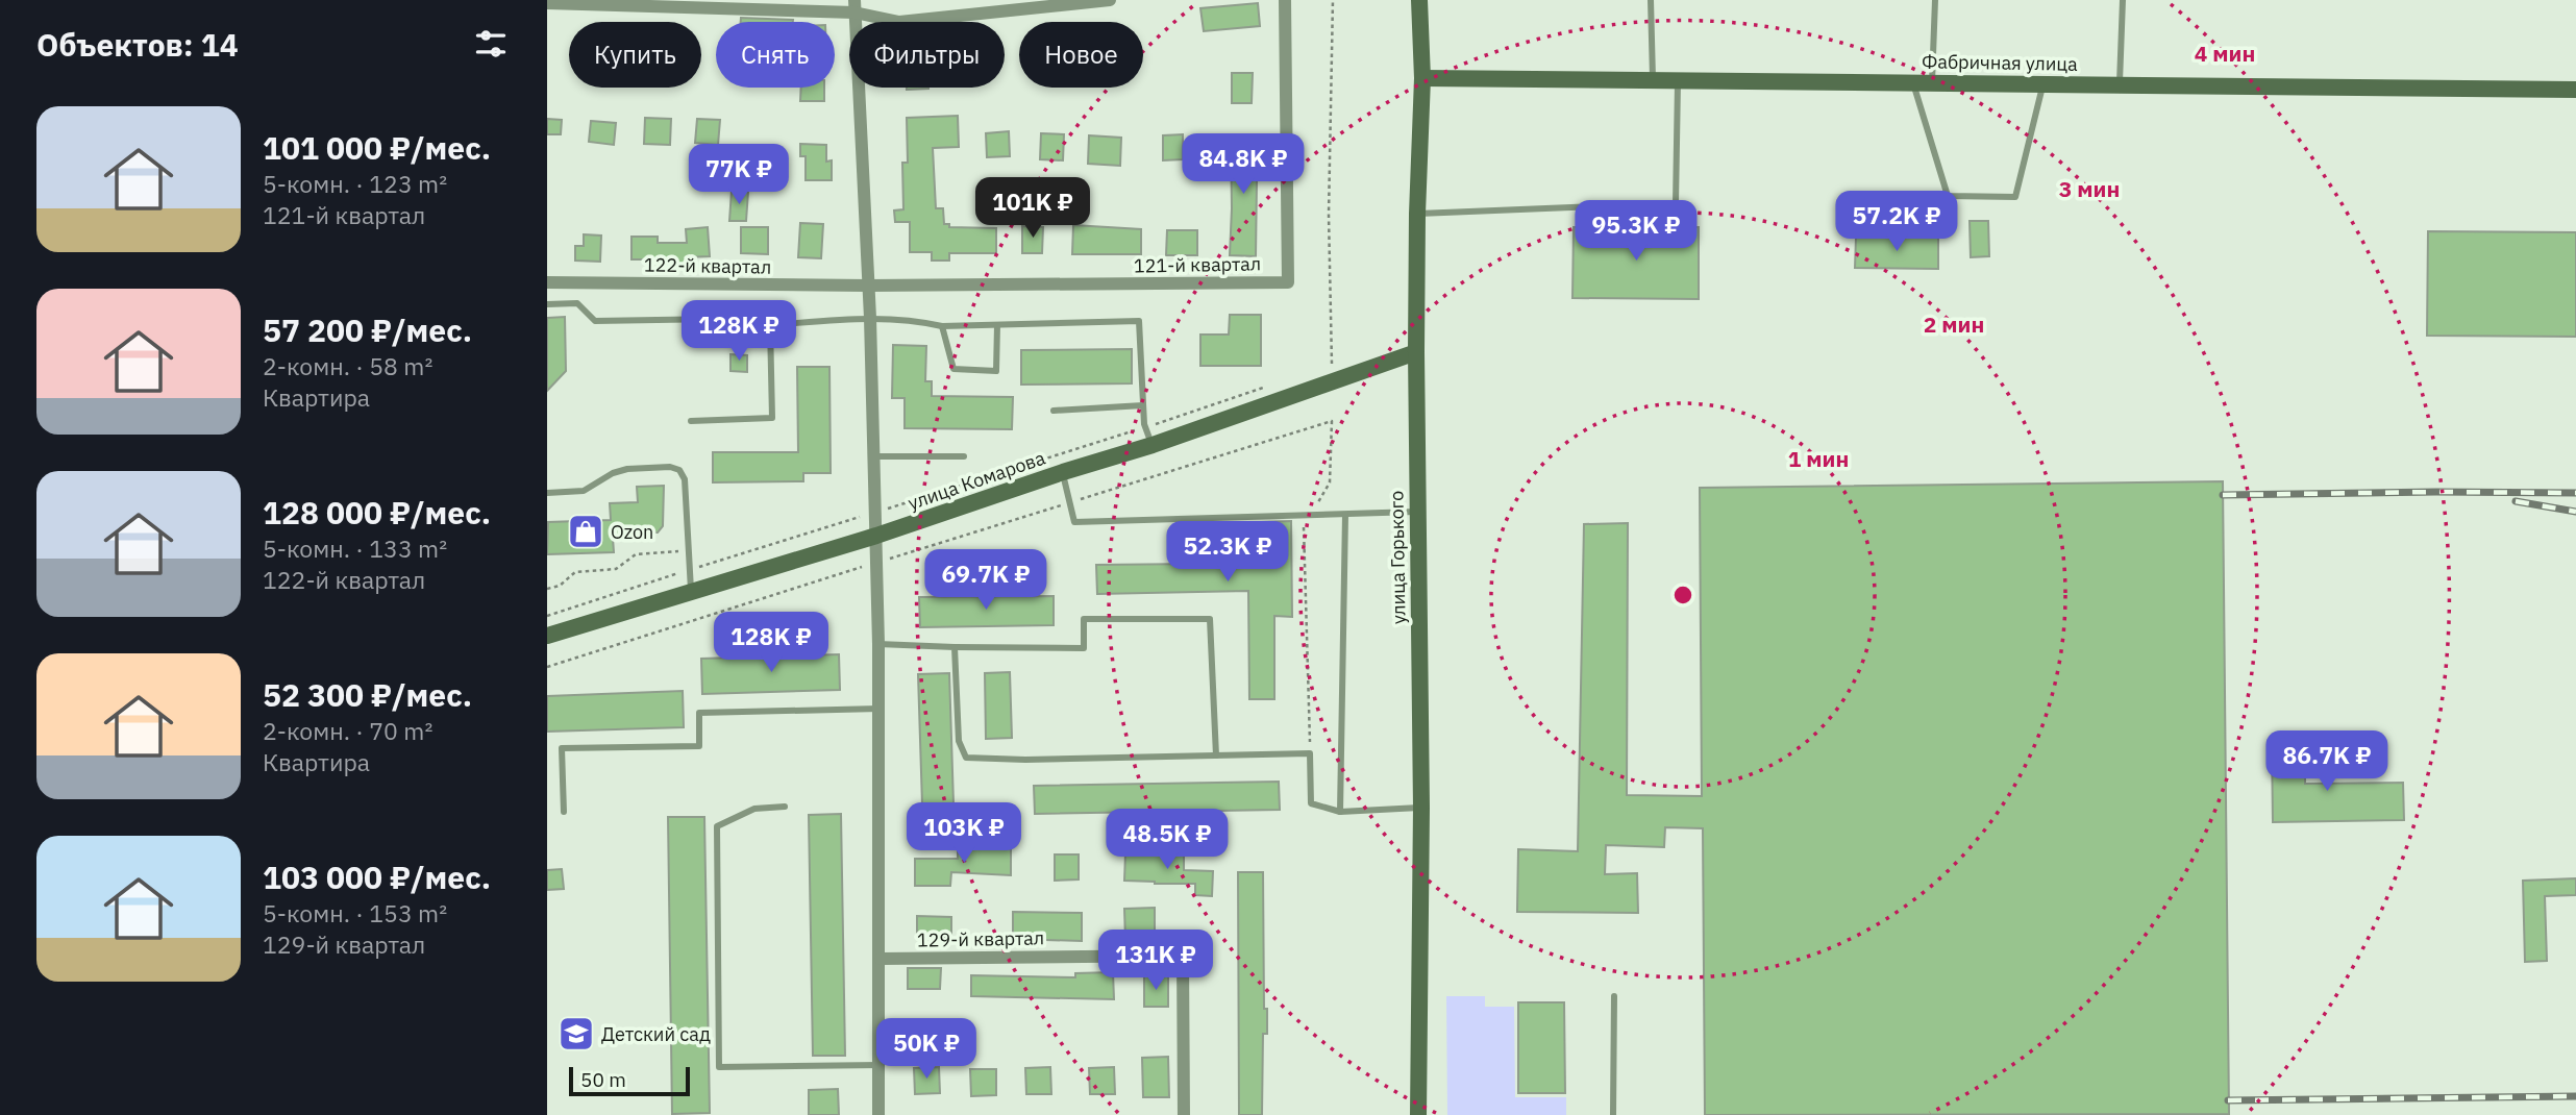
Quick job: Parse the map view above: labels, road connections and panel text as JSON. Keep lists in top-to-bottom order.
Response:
{
  "streets": {
    "main road": ["Фабричная улица", "улица Комарова", "улица Горького"],
    "street": ["121-й квартал", "122-й квартал", "129-й квартал"]
  },
  "crossings": [
    ["Фабричная улица", "улица Горького"],
    ["121-й квартал", "122-й квартал"],
    ["улица Комарова", "улица Горького"]
  ],
  "places": {
    "shop": ["Ozon"],
    "school or university": ["Детский сад"]
  },
  "scale_bar": "50 m",
  "page": {
    "heading": "Объектов: 14",
    "chip": [
      "Купить",
      "Снять",
      "Фильтры",
      "Новое"
    ],
    "list": [
      {
        "name": "101 000 ₽/мес.",
        "note": "5-комн. · 123 m² · 121-й квартал"
      },
      {
        "name": "57 200 ₽/мес.",
        "note": "2-комн. · 58 m² · Квартира"
      },
      {
        "name": "128 000 ₽/мес.",
        "note": "5-комн. · 133 m² · 122-й квартал"
      },
      {
        "name": "52 300 ₽/мес.",
        "note": "2-комн. · 70 m² · Квартира"
      },
      {
        "name": "103 000 ₽/мес.",
        "note": "5-комн. · 153 m² · 129-й квартал"
      }
    ],
    "price": [
      "84.8K ₽",
      "77K ₽",
      "101K ₽",
      "57.2K ₽",
      "95.3K ₽",
      "128K ₽",
      "52.3K ₽",
      "69.7K ₽",
      "128K ₽",
      "86.7K ₽",
      "103K ₽",
      "48.5K ₽",
      "131K ₽",
      "50K ₽"
    ],
    "scale": "50 m"
  },
  "rings": [
    "4 мин",
    "3 мин",
    "2 мин",
    "1 мин"
  ]
}
